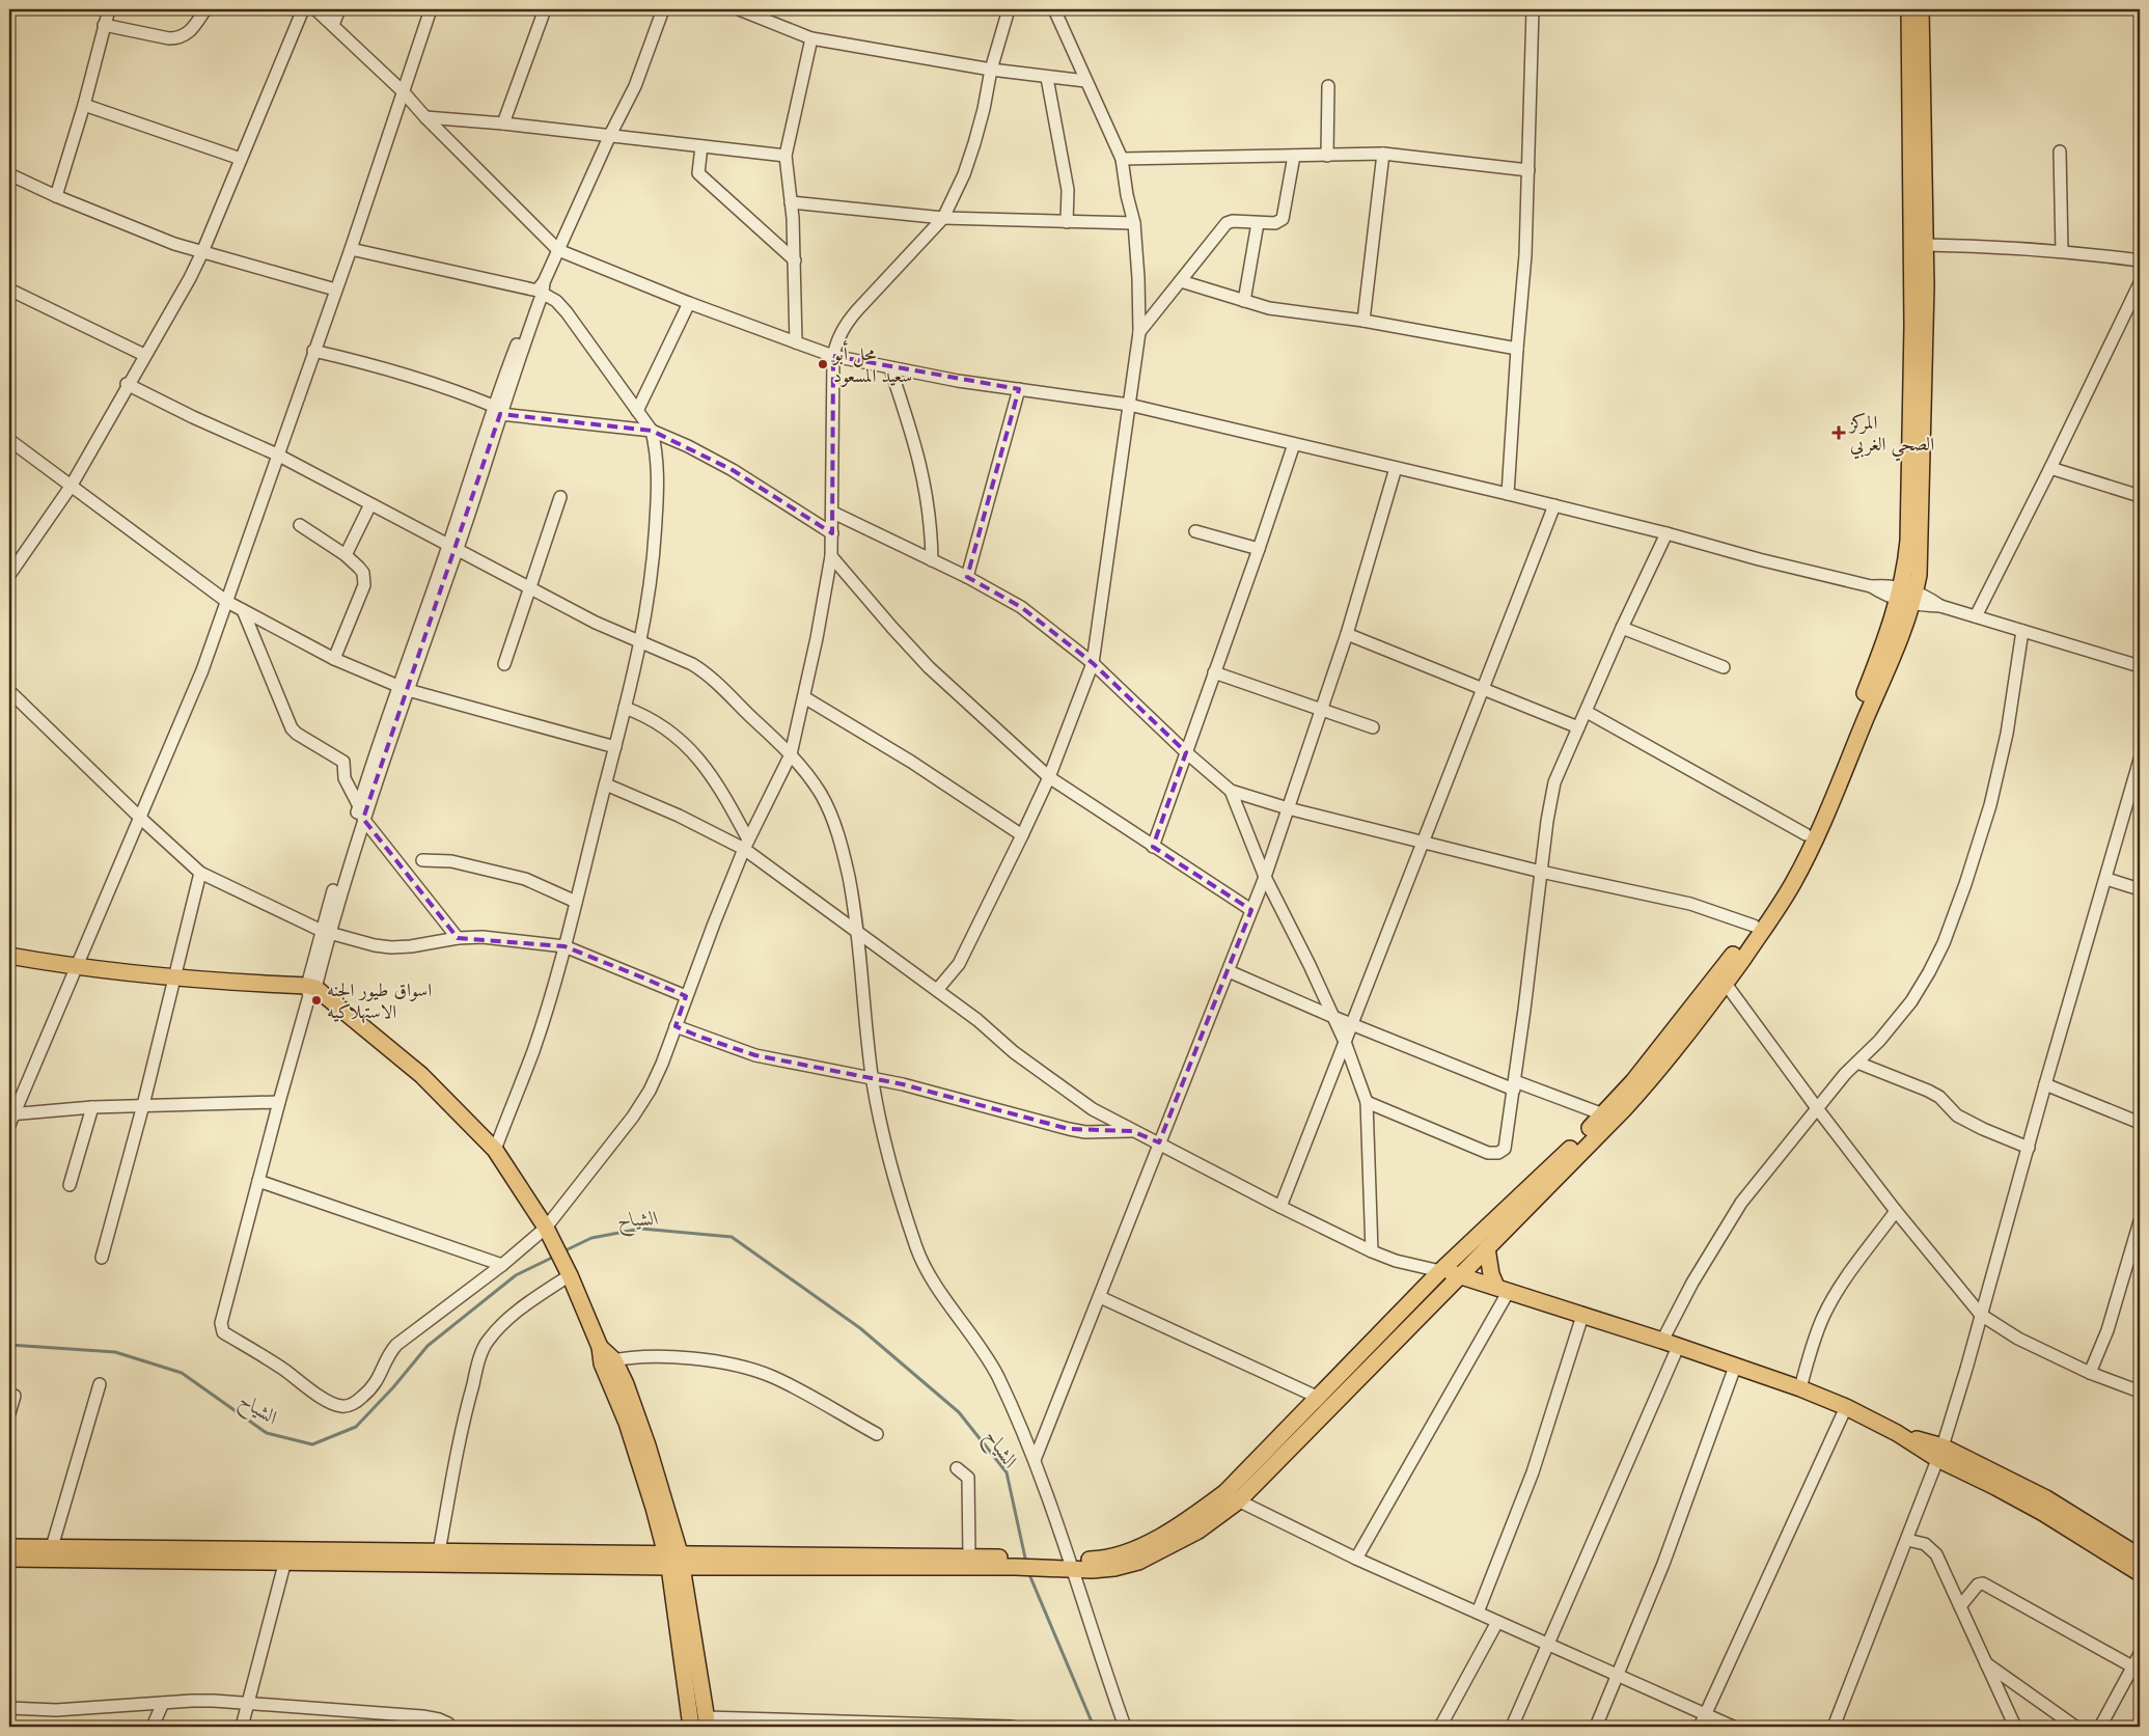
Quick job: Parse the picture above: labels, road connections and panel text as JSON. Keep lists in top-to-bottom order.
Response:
{
  "water": ["الشياح"],
  "places": {
    "other": ["محل أبو سعيد المسعود", "اسواق طيور الجنه الاستهلاكيه"],
    "health": ["المركز الصحي الغربي"]
  }
}
